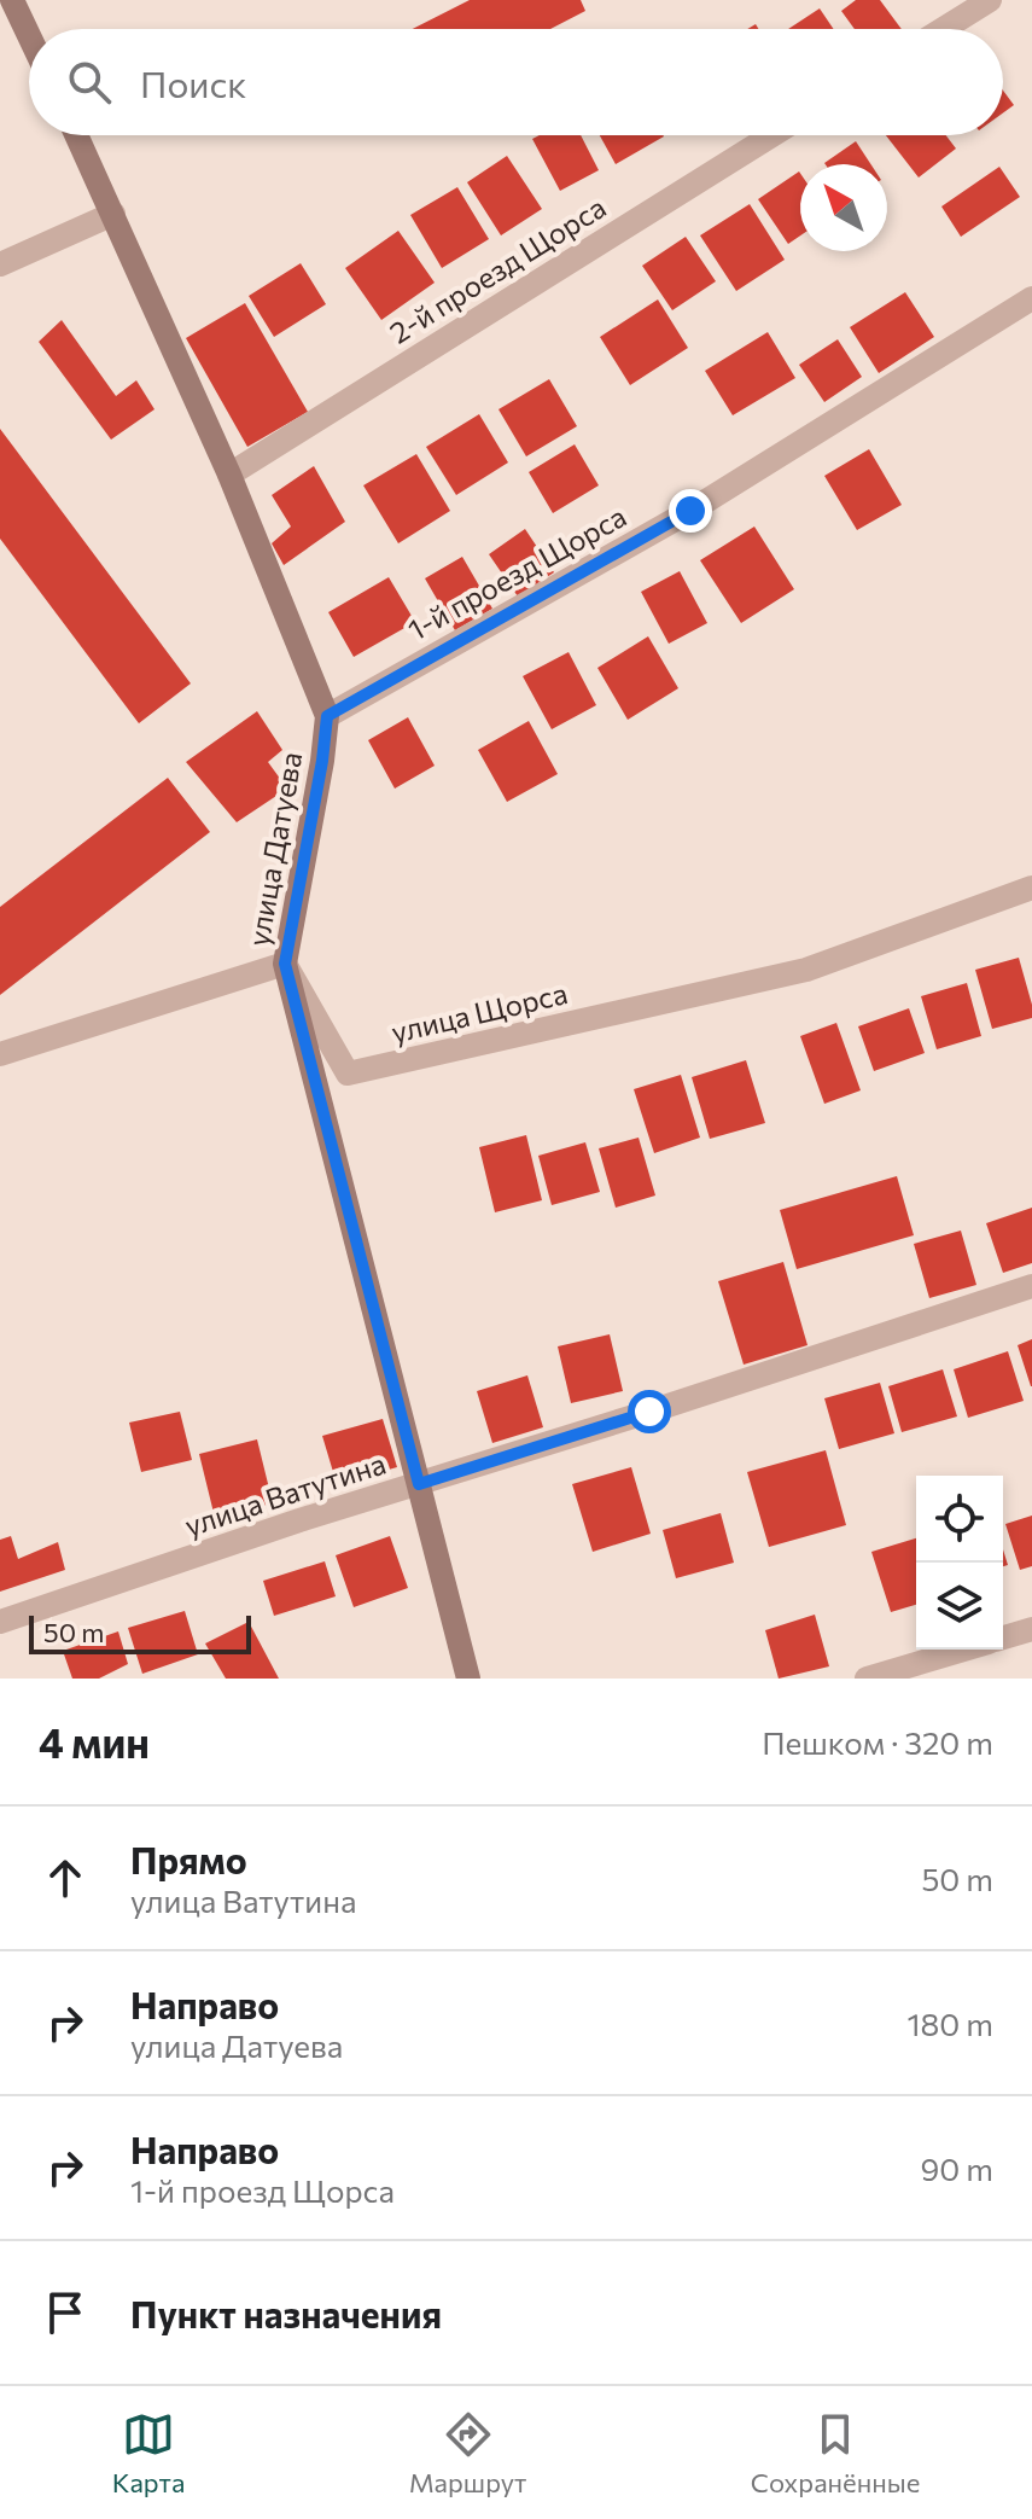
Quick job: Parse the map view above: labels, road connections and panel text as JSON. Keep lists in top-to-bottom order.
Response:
{
  "streets": {
    "street": [
      "2-й проезд Щорса",
      "1-й проезд Щорса",
      "улица Датуева",
      "улица Щорса",
      "улица Ватутина"
    ]
  },
  "crossings": [
    ["2-й проезд Щорса", "улица Датуева"],
    ["1-й проезд Щорса", "улица Датуева"],
    ["улица Датуева", "улица Щорса"],
    ["улица Датуева", "улица Ватутина"]
  ],
  "scale_bar": "50 m",
  "north": "top left",
  "page": {
    "search": "Поиск",
    "scale": "50 m",
    "heading": ["4 мин", "Пешком · 320 m"],
    "list": [
      ["Прямо", "улица Ватутина", "50 m"],
      ["Направо", "улица Датуева", "180 m"],
      ["Направо", "1-й проезд Щорса", "90 m"],
      "Пункт назначения"
    ],
    "nav": ["Карта", "Маршрут", "Сохранённые"]
  }
}
